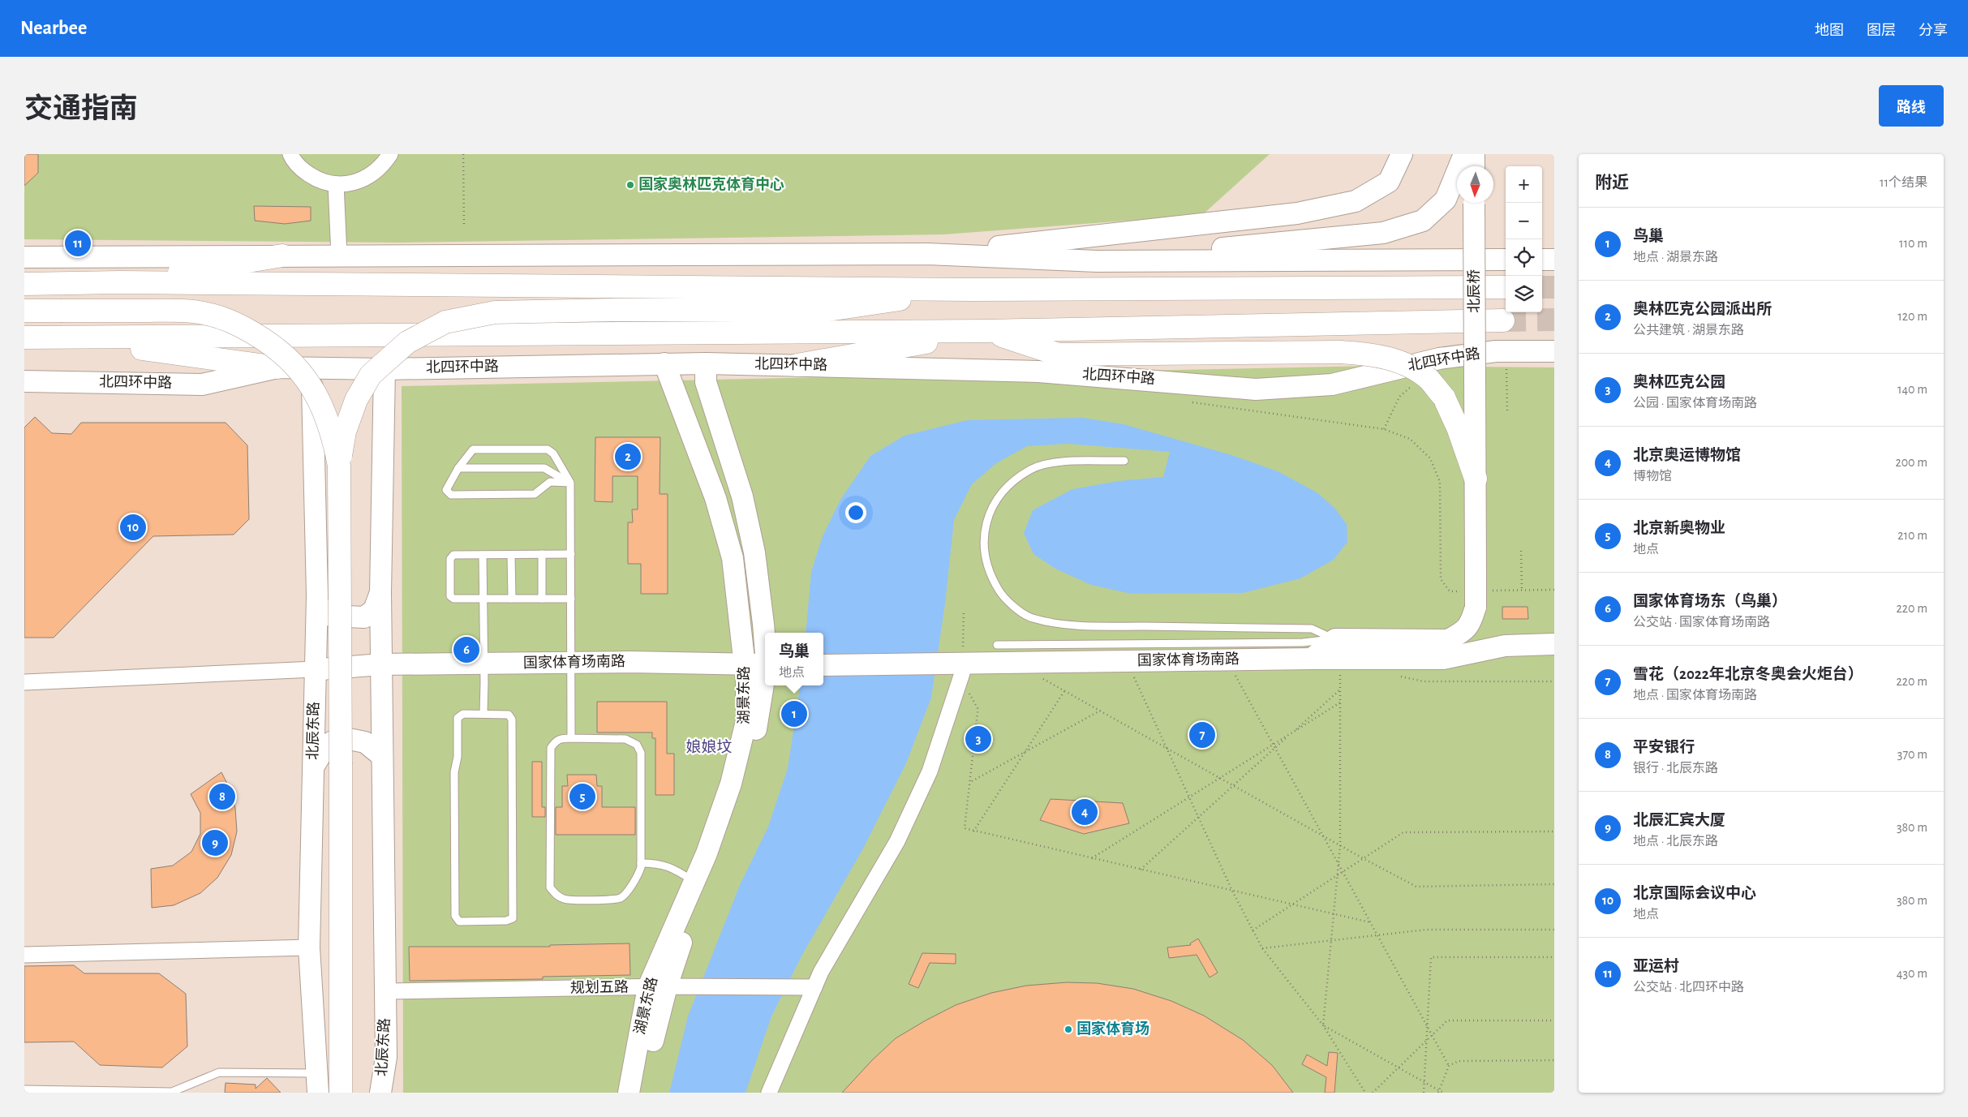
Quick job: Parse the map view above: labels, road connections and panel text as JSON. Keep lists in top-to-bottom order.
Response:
{
  "streets": {
    "street": [
      "北辰桥",
      "北四环中路",
      "国家体育场南路",
      "湖景东路",
      "北辰东路",
      "规划五路"
    ]
  },
  "crossings": [
    ["北四环中路", "湖景东路"],
    ["北四环中路", "北辰东路"],
    ["国家体育场南路", "湖景东路"],
    ["国家体育场南路", "北辰东路"],
    ["湖景东路", "规划五路"],
    ["北辰东路", "规划五路"]
  ],
  "districts": ["娘娘坟"],
  "places": ["国家奥林匹克体育中心", "国家体育场"],
  "north": "bottom",
  "page": {
    "header": "Nearbee",
    "nav": ["地图", "图层", "分享"],
    "title": "交通指南",
    "buttons": "路线",
    "heading": ["附近", "11个结果"],
    "map_buttons": ["+", "−"],
    "list": [
      {
        "mark": "1",
        "name": "鸟巢",
        "note": "地点 · 湖景东路",
        "value": "110 m"
      },
      {
        "mark": "2",
        "name": "奥林匹克公园派出所",
        "note": "公共建筑 · 湖景东路",
        "value": "120 m"
      },
      {
        "mark": "3",
        "name": "奥林匹克公园",
        "note": "公园 · 国家体育场南路",
        "value": "140 m"
      },
      {
        "mark": "4",
        "name": "北京奥运博物馆",
        "note": "博物馆",
        "value": "200 m"
      },
      {
        "mark": "5",
        "name": "北京新奥物业",
        "note": "地点",
        "value": "210 m"
      },
      {
        "mark": "6",
        "name": "国家体育场东（鸟巢）",
        "note": "公交站 · 国家体育场南路",
        "value": "220 m"
      },
      {
        "mark": "7",
        "name": "雪花（2022年北京冬奥会火炬台）",
        "note": "地点 · 国家体育场南路",
        "value": "220 m"
      },
      {
        "mark": "8",
        "name": "平安银行",
        "note": "银行 · 北辰东路",
        "value": "370 m"
      },
      {
        "mark": "9",
        "name": "北辰汇宾大厦",
        "note": "地点 · 北辰东路",
        "value": "380 m"
      },
      {
        "mark": "10",
        "name": "北京国际会议中心",
        "note": "地点",
        "value": "380 m"
      },
      {
        "mark": "11",
        "name": "亚运村",
        "note": "公交站 · 北四环中路",
        "value": "430 m"
      }
    ],
    "pins": [
      "11",
      "2",
      "10",
      "6",
      "1",
      "7",
      "3",
      "5",
      "8",
      "4",
      "9"
    ],
    "popup": ["鸟巢", "地点"]
  }
}
